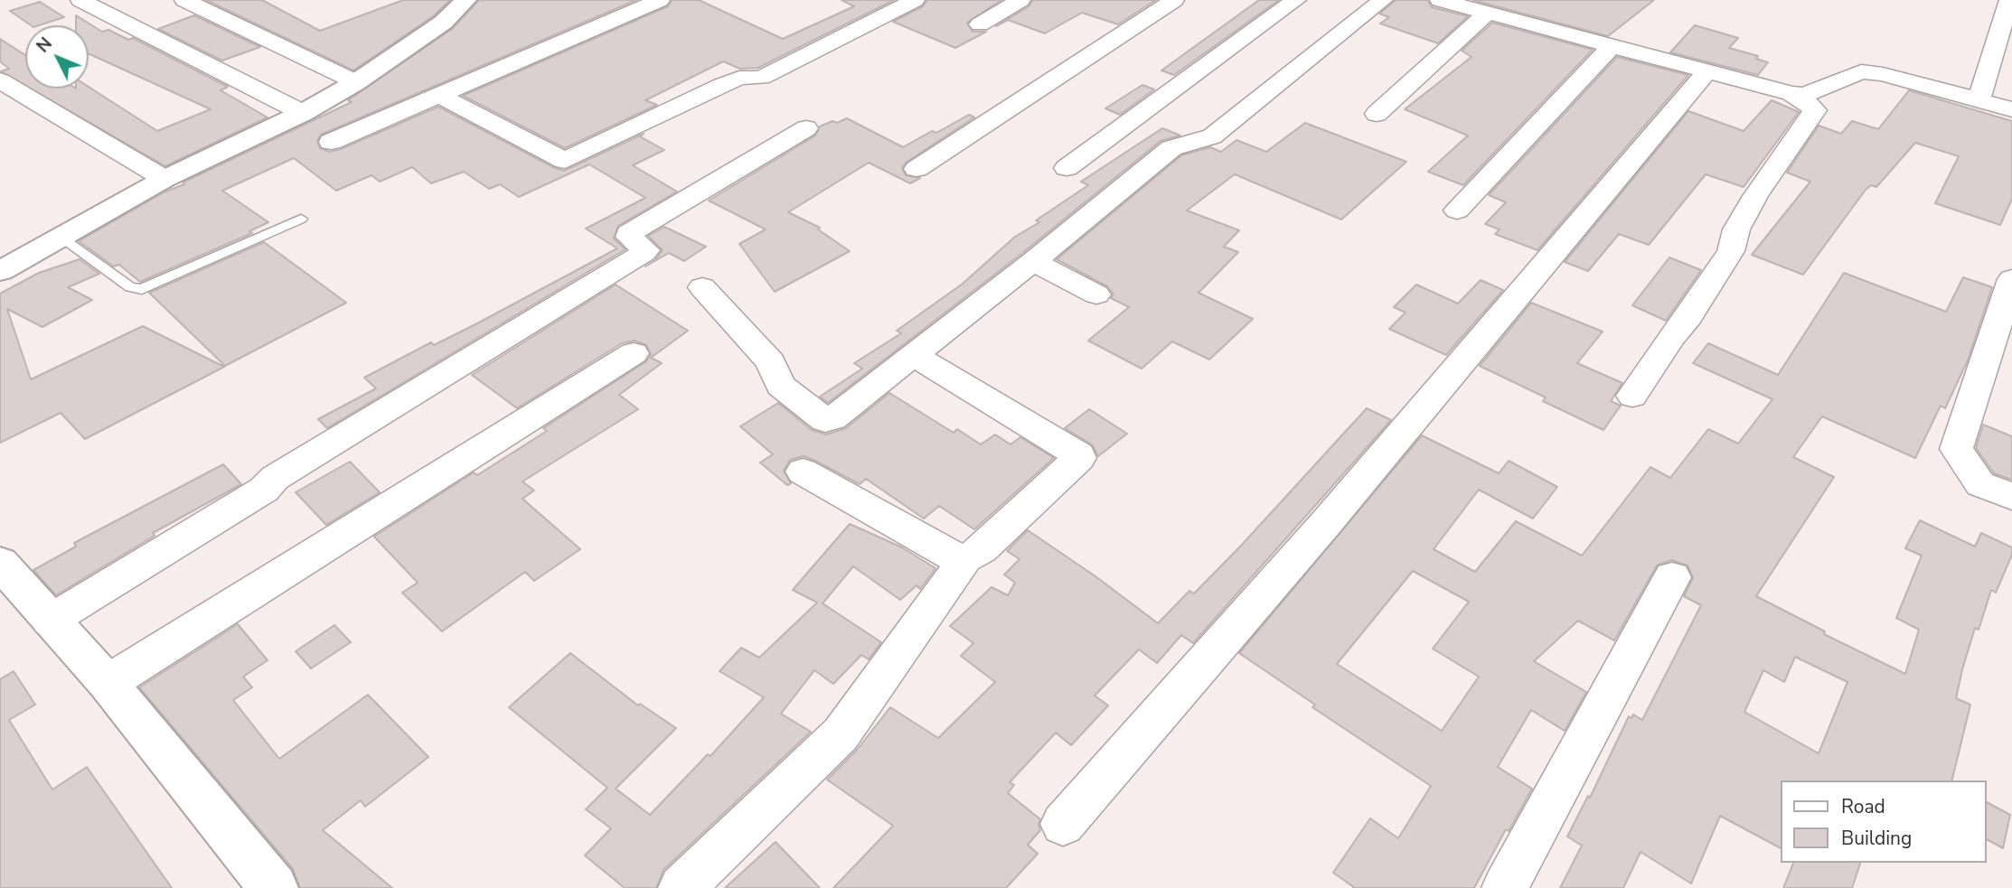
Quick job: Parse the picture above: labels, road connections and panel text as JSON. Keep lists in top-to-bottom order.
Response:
{
  "legend": ["Road", "Building"],
  "north": "top left"
}
